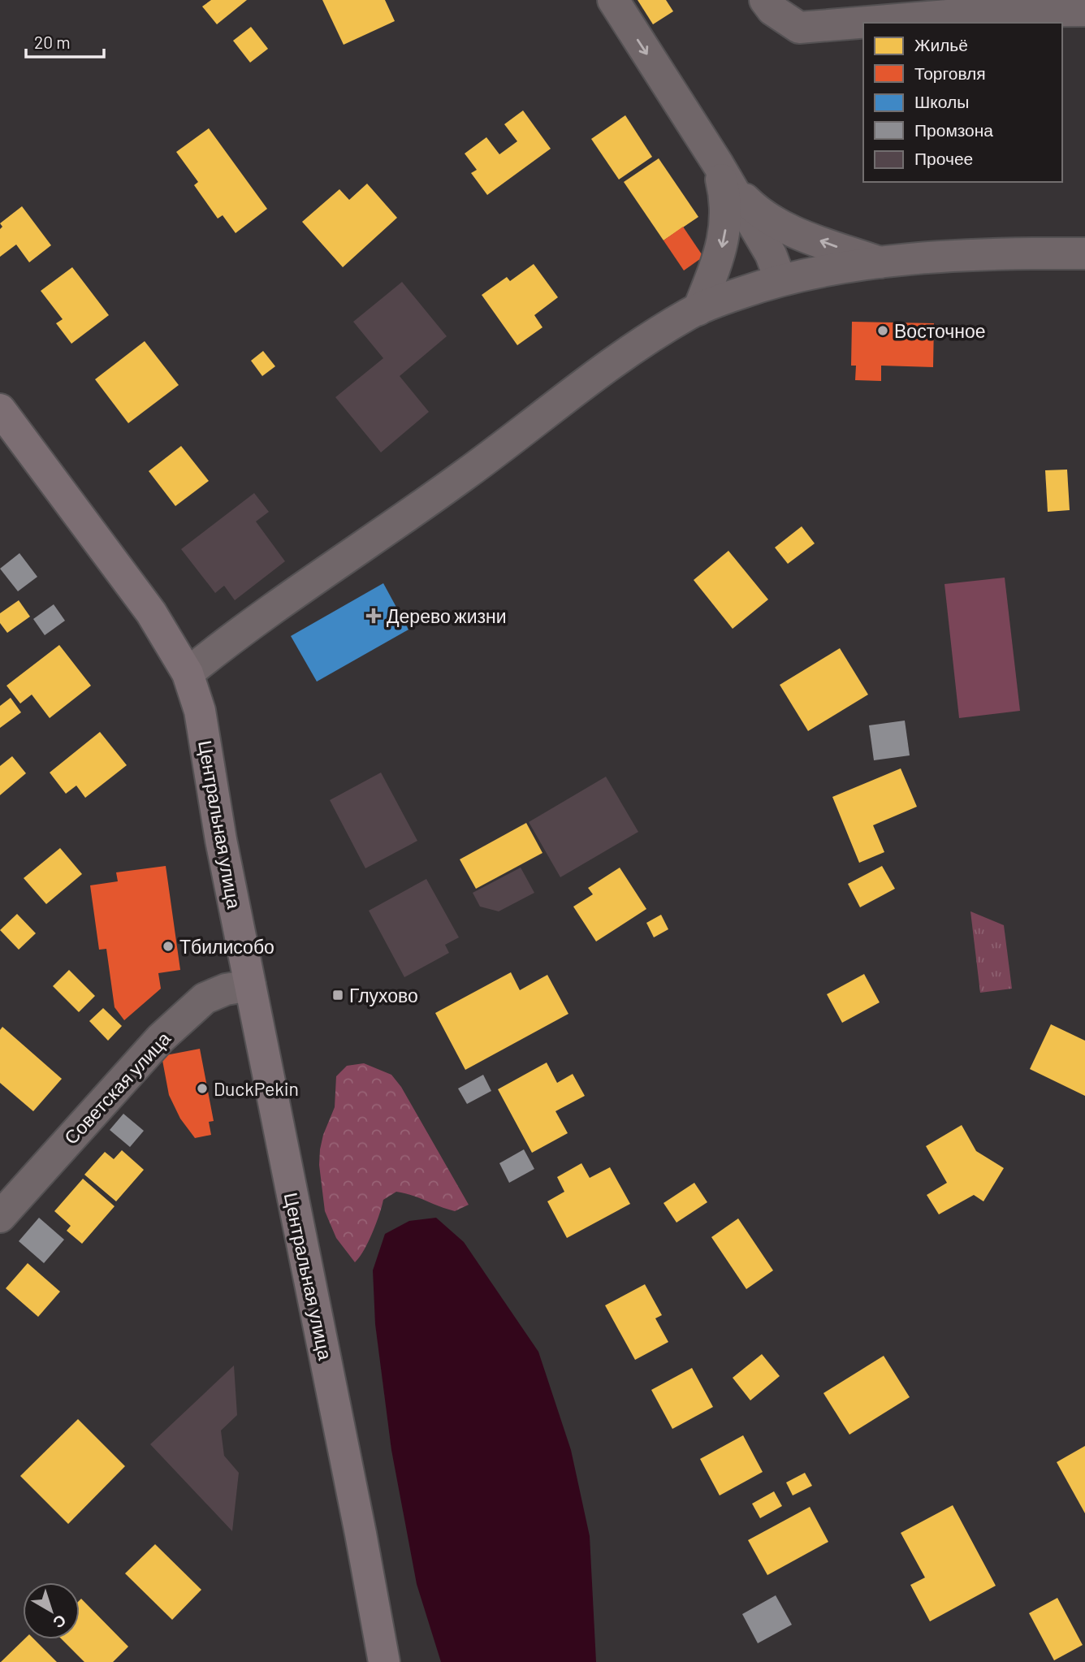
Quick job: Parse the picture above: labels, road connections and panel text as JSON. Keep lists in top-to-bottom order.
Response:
{
  "streets": {
    "main road": ["Центральная улица"],
    "street": ["Советская улица"]
  },
  "crossings": [
    ["Центральная улица", "Советская улица"]
  ],
  "places": {
    "other": ["Восточное", "Тбилисобо", "DuckPekin"],
    "health": ["Дерево жизни"],
    "transit": ["Глухово"]
  },
  "legend": [
    "Жильё",
    "Торговля",
    "Школы",
    "Промзона",
    "Прочее"
  ],
  "scale_bar": "20 m",
  "north": "bottom right"
}
